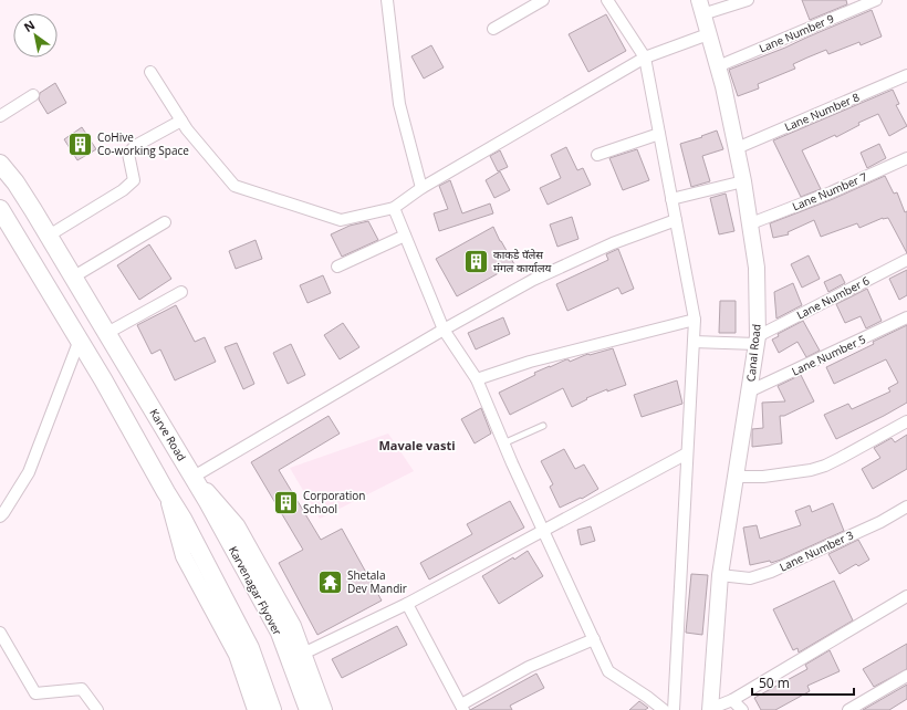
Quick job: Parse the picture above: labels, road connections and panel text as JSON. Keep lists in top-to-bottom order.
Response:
{
  "streets": {
    "main road": ["Karve Road", "Karvenagar Flyover"],
    "street": [
      "Lane Number 9",
      "Lane Number 8",
      "Lane Number 7",
      "Lane Number 6",
      "Canal Road",
      "Lane Number 5",
      "Lane Number 3"
    ]
  },
  "crossings": [
    ["Lane Number 9", "Canal Road"],
    ["Lane Number 8", "Canal Road"],
    ["Lane Number 7", "Canal Road"],
    ["Lane Number 6", "Canal Road"],
    ["Canal Road", "Lane Number 5"],
    ["Canal Road", "Lane Number 3"],
    ["Karve Road", "Karvenagar Flyover"]
  ],
  "districts": ["Mavale vasti"],
  "places": {
    "building": ["CoHive Co-working Space", "काकडे पॅलेस मंगल कार्यालय", "Corporation School"],
    "temple": ["Shetala Dev Mandir"]
  },
  "scale_bar": "50 m",
  "north": "top left"
}
